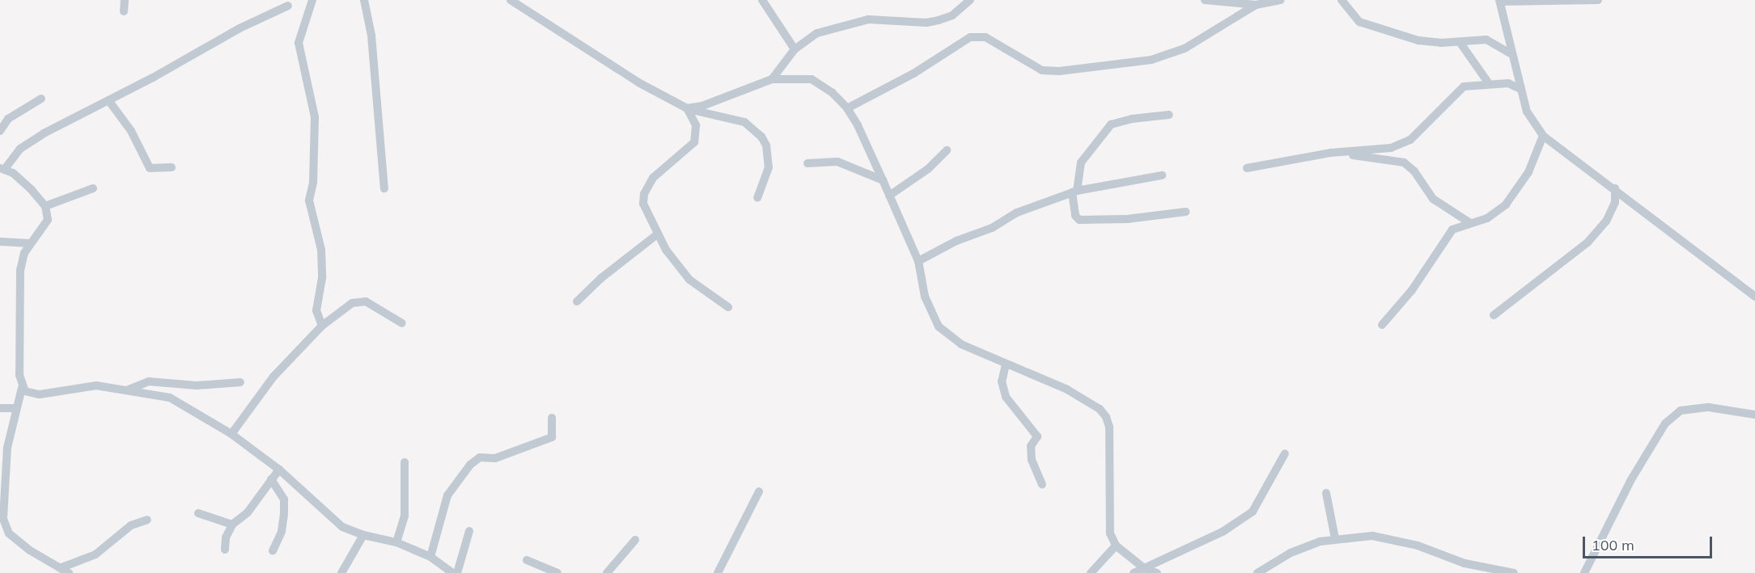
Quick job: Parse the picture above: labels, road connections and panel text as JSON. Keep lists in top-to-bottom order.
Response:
{
  "scale_bar": "100 m"
}
